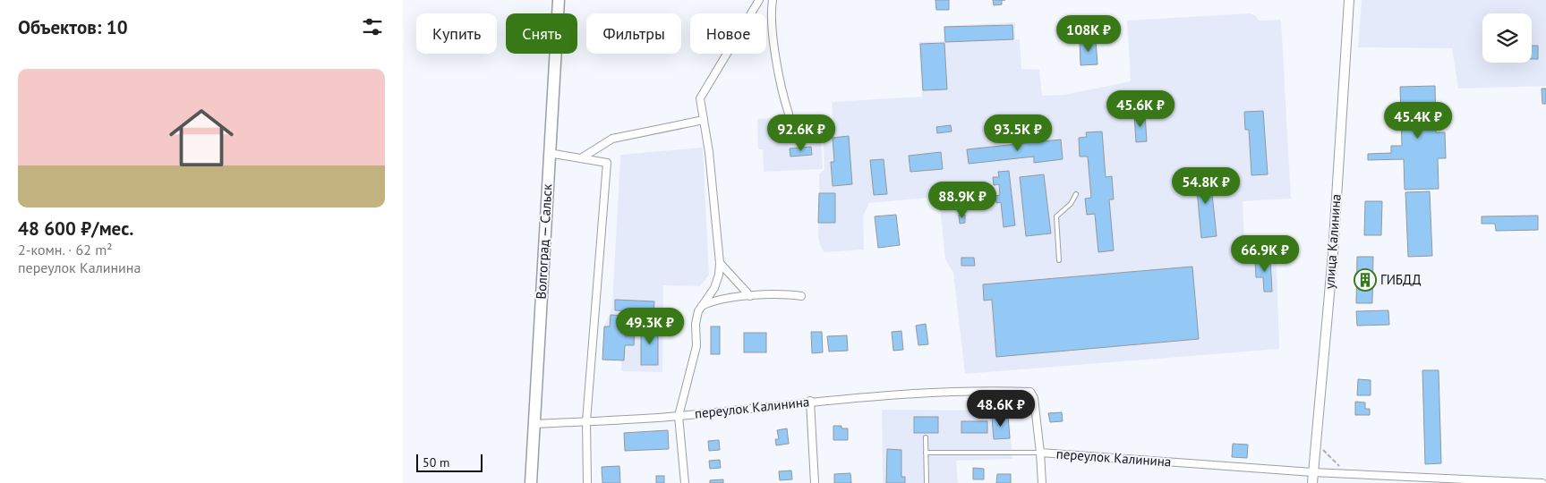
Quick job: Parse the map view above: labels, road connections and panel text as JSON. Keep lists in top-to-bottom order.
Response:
{
  "streets": {
    "main road": ["Волгоград — Сальск"],
    "street": ["улица Калинина", "переулок Калинина"]
  },
  "crossings": [
    ["Волгоград — Сальск", "переулок Калинина"],
    ["улица Калинина", "переулок Калинина"]
  ],
  "places": {
    "building": ["ГИБДД"]
  },
  "scale_bar": "50 m",
  "page": {
    "heading": "Объектов: 10",
    "chip": [
      "Купить",
      "Снять",
      "Фильтры",
      "Новое"
    ],
    "price": [
      "108K ₽",
      "45.6K ₽",
      "45.4K ₽",
      "92.6K ₽",
      "93.5K ₽",
      "54.8K ₽",
      "88.9K ₽",
      "66.9K ₽",
      "49.3K ₽",
      "48.6K ₽"
    ],
    "list": [
      {
        "name": "48 600 ₽/мес.",
        "note": "2-комн. · 62 m² · переулок Калинина"
      }
    ],
    "scale": "50 m"
  }
}
